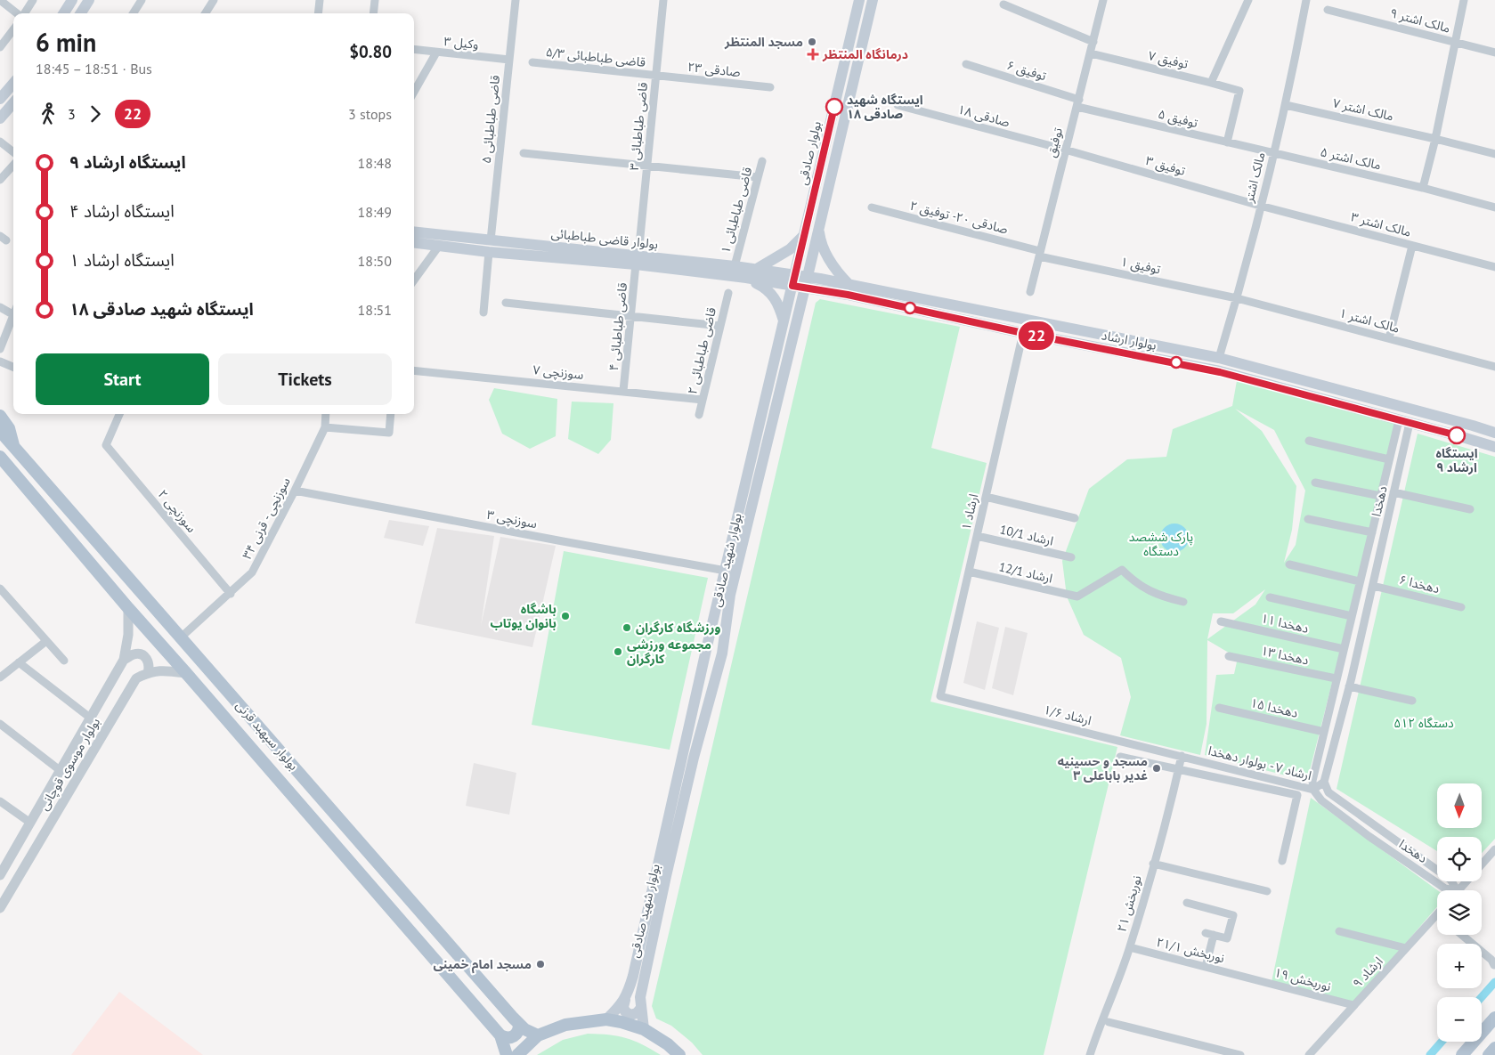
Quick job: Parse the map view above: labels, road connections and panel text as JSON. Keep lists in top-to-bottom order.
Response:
{
  "streets": {
    "main road": [
      "بولوار صادقی",
      "بولوار قاضی طباطبائی",
      "بولوار ارشاد",
      "بولوار شهید صادقی",
      "بولوار سپهبد قرنی"
    ],
    "street": [
      "مالک اشتر ۹",
      "وکيل ۳",
      "قاضی طباطبائی ۵/۳",
      "توفیق ۷",
      "صادقی ۲۳",
      "توفیق ۶",
      "مالک اشتر ۷",
      "صادقی ۱۸",
      "توفیق ۵",
      "قاضی طباطبائی ۵",
      "قاضی طباطبائی ۳",
      "توفیق",
      "مالک اشتر ۵",
      "توفیق ۳",
      "مالک اشتر",
      "قاضی طباطبائی ۱",
      "صادقی ۲۰- توفیق ۲",
      "مالک اشتر ۳",
      "توفیق ۱",
      "مالک اشتر ۱",
      "قاضی طباطبائی ۴",
      "قاضی طباطبائی ۲",
      "سوزنچی ۷",
      "دهخدا",
      "سوزنچی ۲",
      "ارشاد ۱",
      "سوزنچی - قرنی ۳۴",
      "سوزنچی ۳",
      "ارشاد 10/1",
      "ارشاد 12/1",
      "دهخدا ۶",
      "دهخدا ۱۱",
      "دهخدا ۱۳",
      "دهخدا ۱۵",
      "ارشاد ۱/۶",
      "ارشاد ۷ - بولوار دهخدا",
      "بولوار موسوی قوچانی",
      "نوربخش ۲۱",
      "نوربخش ۲۱/۱",
      "ارشاد ۹",
      "نوربخش ۱۹"
    ]
  },
  "crossings": [
    ["وکيل ۳", "قاضی طباطبائی ۵"],
    ["قاضی طباطبائی ۵/۳", "صادقی ۲۳"],
    ["قاضی طباطبائی ۵/۳", "قاضی طباطبائی ۳"],
    ["توفیق ۷", "توفیق ۵"],
    ["توفیق ۷", "توفیق"],
    ["صادقی ۲۳", "قاضی طباطبائی ۳"],
    ["توفیق ۶", "توفیق ۵"],
    ["توفیق ۶", "توفیق"],
    ["مالک اشتر ۷", "مالک اشتر"],
    ["صادقی ۱۸", "توفیق"],
    ["صادقی ۱۸", "توفیق ۳"],
    ["توفیق ۵", "توفیق"],
    ["توفیق ۵", "مالک اشتر ۵"],
    ["توفیق ۵", "مالک اشتر"],
    ["قاضی طباطبائی ۵", "بولوار قاضی طباطبائی"],
    ["قاضی طباطبائی ۳", "بولوار قاضی طباطبائی"],
    ["قاضی طباطبائی ۳", "قاضی طباطبائی ۴"],
    ["توفیق", "توفیق ۳"],
    ["توفیق", "صادقی ۲۰- توفیق ۲"],
    ["توفیق", "توفیق ۱"],
    ["بولوار صادقی", "بولوار قاضی طباطبائی"],
    ["بولوار صادقی", "بولوار شهید صادقی"],
    ["مالک اشتر ۵", "مالک اشتر"],
    ["توفیق ۳", "مالک اشتر"],
    ["توفیق ۳", "مالک اشتر ۳"],
    ["مالک اشتر", "مالک اشتر ۳"],
    ["مالک اشتر", "توفیق ۱"],
    ["مالک اشتر", "مالک اشتر ۱"],
    ["مالک اشتر", "بولوار ارشاد"],
    ["قاضی طباطبائی ۱", "بولوار قاضی طباطبائی"],
    ["صادقی ۲۰- توفیق ۲", "توفیق ۱"],
    ["بولوار قاضی طباطبائی", "قاضی طباطبائی ۴"],
    ["بولوار قاضی طباطبائی", "بولوار شهید صادقی"],
    ["توفیق ۱", "مالک اشتر ۱"],
    ["قاضی طباطبائی ۴", "سوزنچی ۷"],
    ["بولوار ارشاد", "دهخدا"],
    ["بولوار ارشاد", "ارشاد ۱"],
    ["بولوار ارشاد", "بولوار شهید صادقی"],
    ["قاضی طباطبائی ۲", "سوزنچی ۷"],
    ["دهخدا", "دهخدا ۶"],
    ["دهخدا", "دهخدا ۱۱"],
    ["دهخدا", "دهخدا ۱۳"],
    ["دهخدا", "دهخدا ۱۵"],
    ["دهخدا", "ارشاد ۷ - بولوار دهخدا"],
    ["سوزنچی ۲", "سوزنچی - قرنی ۳۴"],
    ["ارشاد ۱", "ارشاد 10/1"],
    ["ارشاد ۱", "ارشاد 12/1"],
    ["ارشاد ۱", "ارشاد ۱/۶"],
    ["سوزنچی - قرنی ۳۴", "سوزنچی ۳"],
    ["سوزنچی - قرنی ۳۴", "بولوار سپهبد قرنی"],
    ["سوزنچی ۳", "بولوار شهید صادقی"],
    ["ارشاد ۱/۶", "ارشاد ۷ - بولوار دهخدا"],
    ["ارشاد ۱/۶", "نوربخش ۲۱"],
    ["بولوار سپهبد قرنی", "بولوار موسوی قوچانی"],
    ["ارشاد ۷ - بولوار دهخدا", "نوربخش ۲۱"],
    ["نوربخش ۲۱", "نوربخش ۲۱/۱"],
    ["نوربخش ۲۱/۱", "نوربخش ۱۹"],
    ["ارشاد ۹", "نوربخش ۱۹"]
  ],
  "parks": ["پارک‌ ششصد دستگاه", "۵۱۲ دستگاه"],
  "places": {
    "other": [
      "مسجد المنتظر",
      "ایستگاه شهید صادقی ۱۸",
      "ایستگاه ارشاد ۹",
      "باشگاه بانوان یوتاب",
      "ورزشگاه کارگران",
      "مجموعه ورزشی کارگران",
      "مسجد و حسینیه غدیر باباعلی ۳",
      "مسجد امام خمینی"
    ],
    "health": ["درمانگاه المنتظر"]
  },
  "lines": ["bus line 22"],
  "north": "bottom",
  "page": {
    "on_map": "22",
    "heading": ["6 min", "18:45 – 18:51 · Bus", "$0.80"],
    "legs": ["3", "22", "3 stops"],
    "list": [
      {
        "name": "ایستگاه ارشاد ۹",
        "value": "18:48"
      },
      {
        "name": "ایستگاه ارشاد ۴",
        "value": "18:49"
      },
      {
        "name": "ایستگاه ارشاد ۱",
        "value": "18:50"
      },
      {
        "name": "ایستگاه شهید صادقی ۱۸",
        "value": "18:51"
      }
    ],
    "buttons": ["Start", "Tickets"],
    "map_buttons": ["+", "−"]
  }
}
